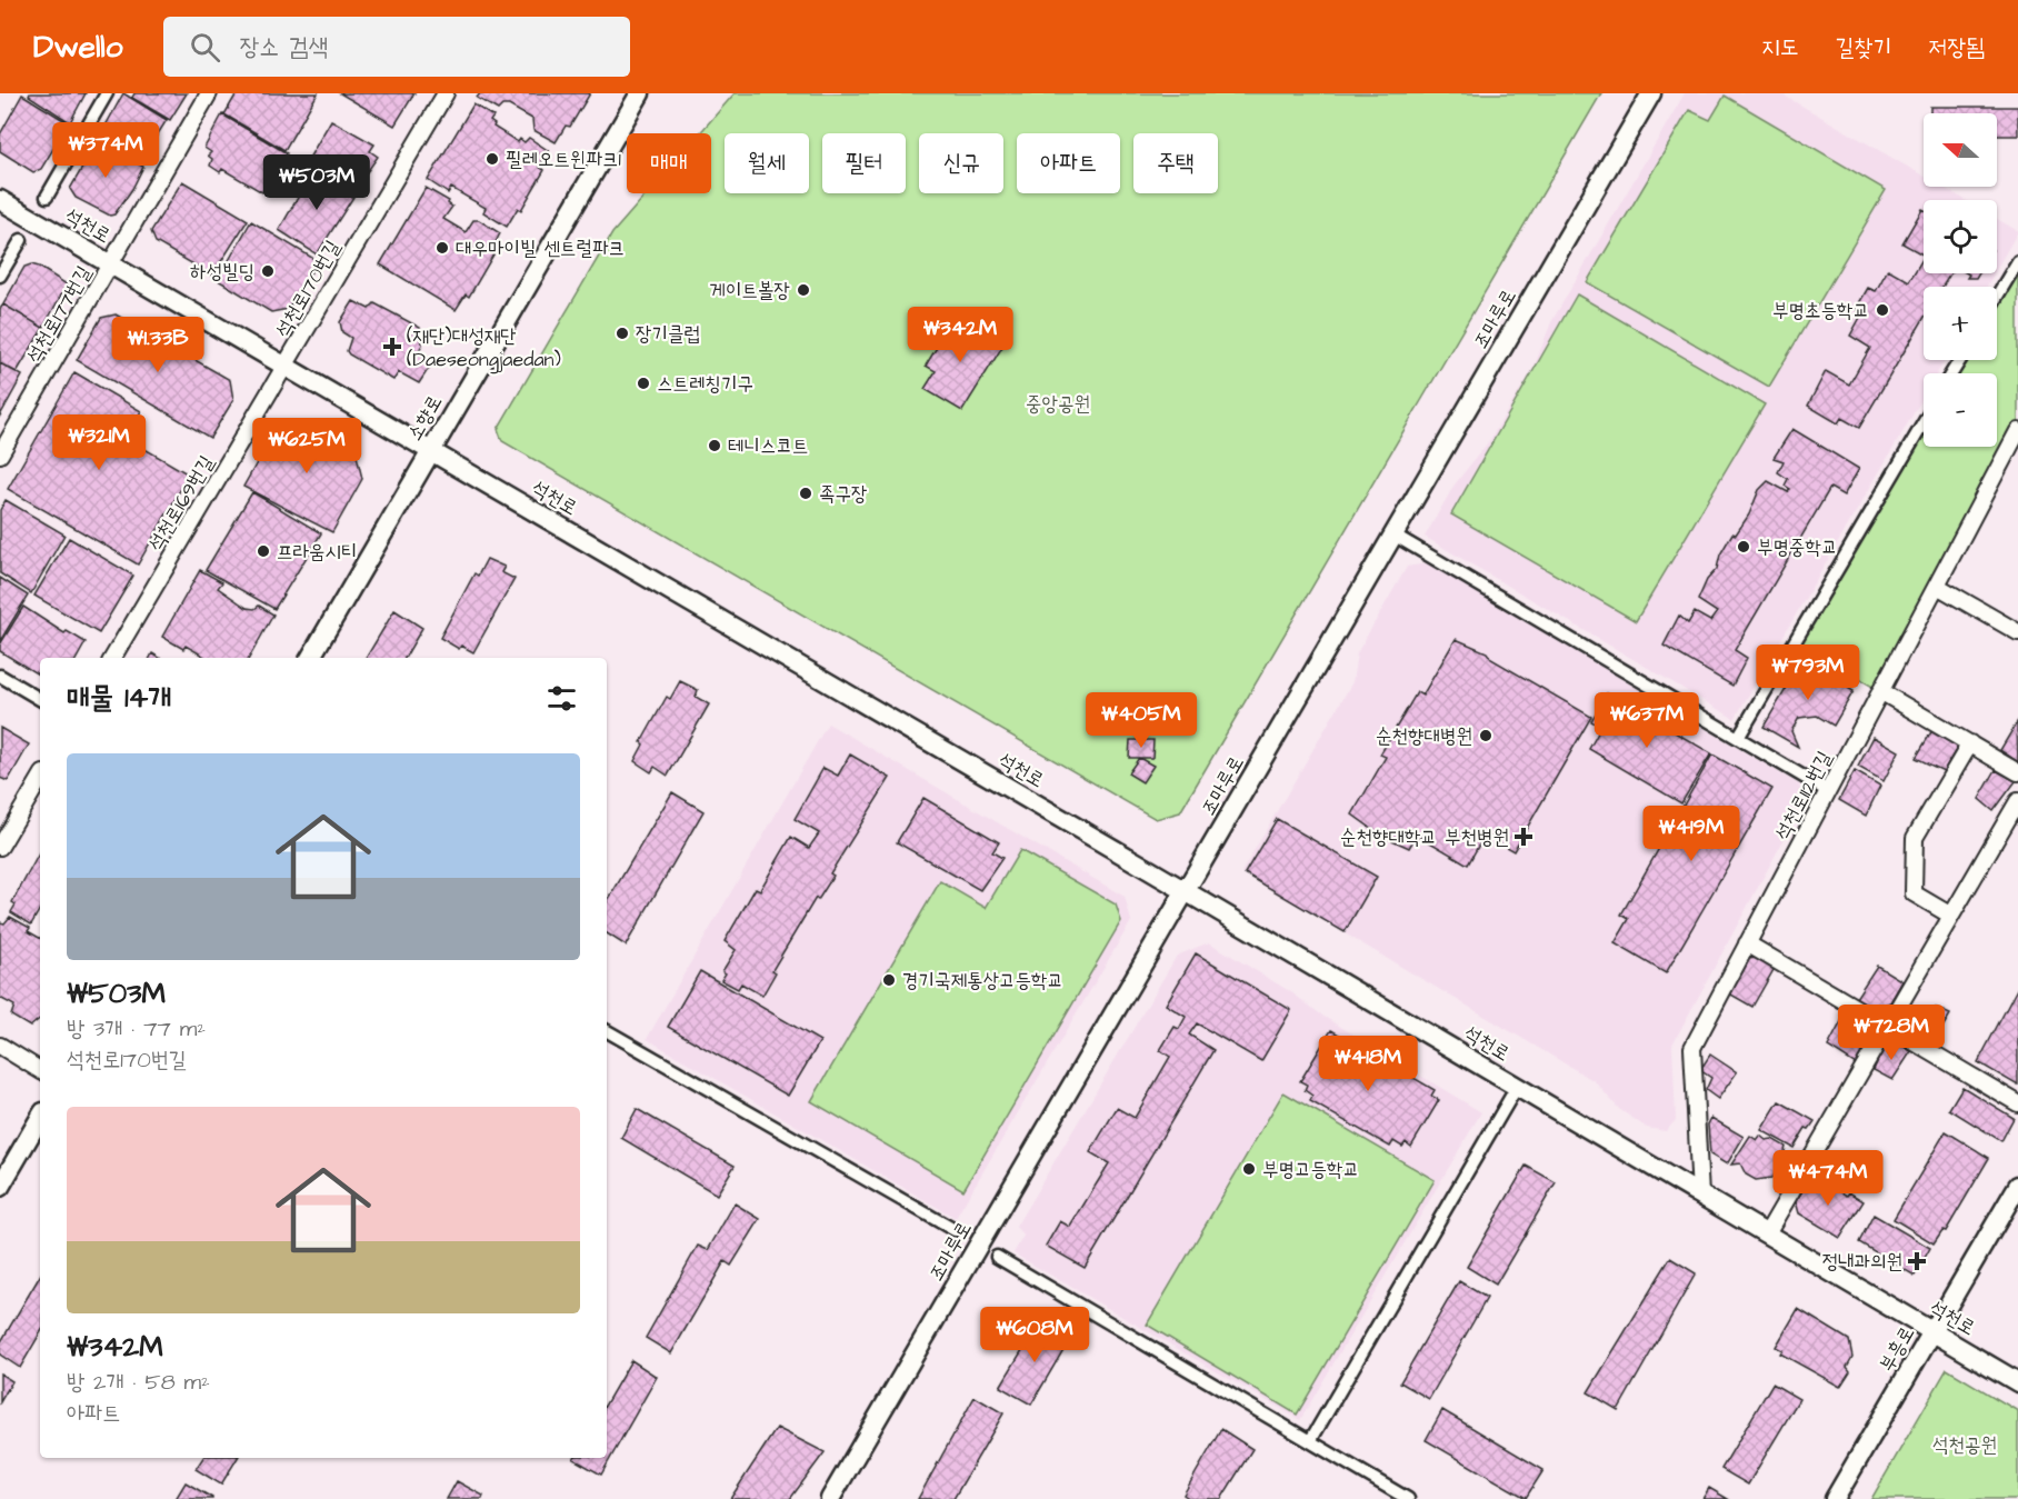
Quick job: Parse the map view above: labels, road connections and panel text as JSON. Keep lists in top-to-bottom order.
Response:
{
  "streets": {
    "street": [
      "석천로",
      "석천로170번길",
      "석천로177번길",
      "조마루로",
      "소향로",
      "석천로169번길",
      "석천로112번길",
      "부흥로"
    ]
  },
  "crossings": [
    ["석천로", "석천로170번길"],
    ["석천로", "석천로177번길"],
    ["석천로", "조마루로"],
    ["석천로", "소향로"],
    ["석천로", "석천로169번길"],
    ["석천로", "석천로112번길"],
    ["석천로", "부흥로"],
    ["석천로170번길", "석천로169번길"]
  ],
  "parks": ["중앙공원", "석천공원"],
  "places": {
    "other": [
      "필레오트윈파크1",
      "대우마이빌 센트럴파크",
      "하성빌딩",
      "게이트볼장",
      "부명초등학교",
      "장기클럽",
      "스트레칭기구",
      "테니스코트",
      "족구장",
      "부명중학교",
      "프라움시티",
      "순천향대병원",
      "경기국제통상고등학교",
      "부명고등학교"
    ],
    "health": ["(재단)대성재단 (Daeseongjaedan)", "순천향대학교 부천병원", "정내과의원"]
  },
  "north": "left",
  "page": {
    "header": "Dwello",
    "search": "장소 검색",
    "nav": ["지도", "길찾기", "저장됨"],
    "map_buttons": ["+", "−"],
    "price": [
      "₩374M",
      "₩503M",
      "₩342M",
      "₩1.33B",
      "₩321M",
      "₩625M",
      "₩793M",
      "₩405M",
      "₩637M",
      "₩419M",
      "₩728M",
      "₩418M",
      "₩474M",
      "₩608M"
    ],
    "chip": [
      "매매",
      "월세",
      "필터",
      "신규",
      "아파트",
      "주택"
    ],
    "heading": "매물 14개",
    "list": [
      {
        "name": "₩503M",
        "note": "방 3개 · 77 m² · 석천로170번길"
      },
      {
        "name": "₩342M",
        "note": "방 2개 · 58 m² · 아파트"
      }
    ]
  }
}
